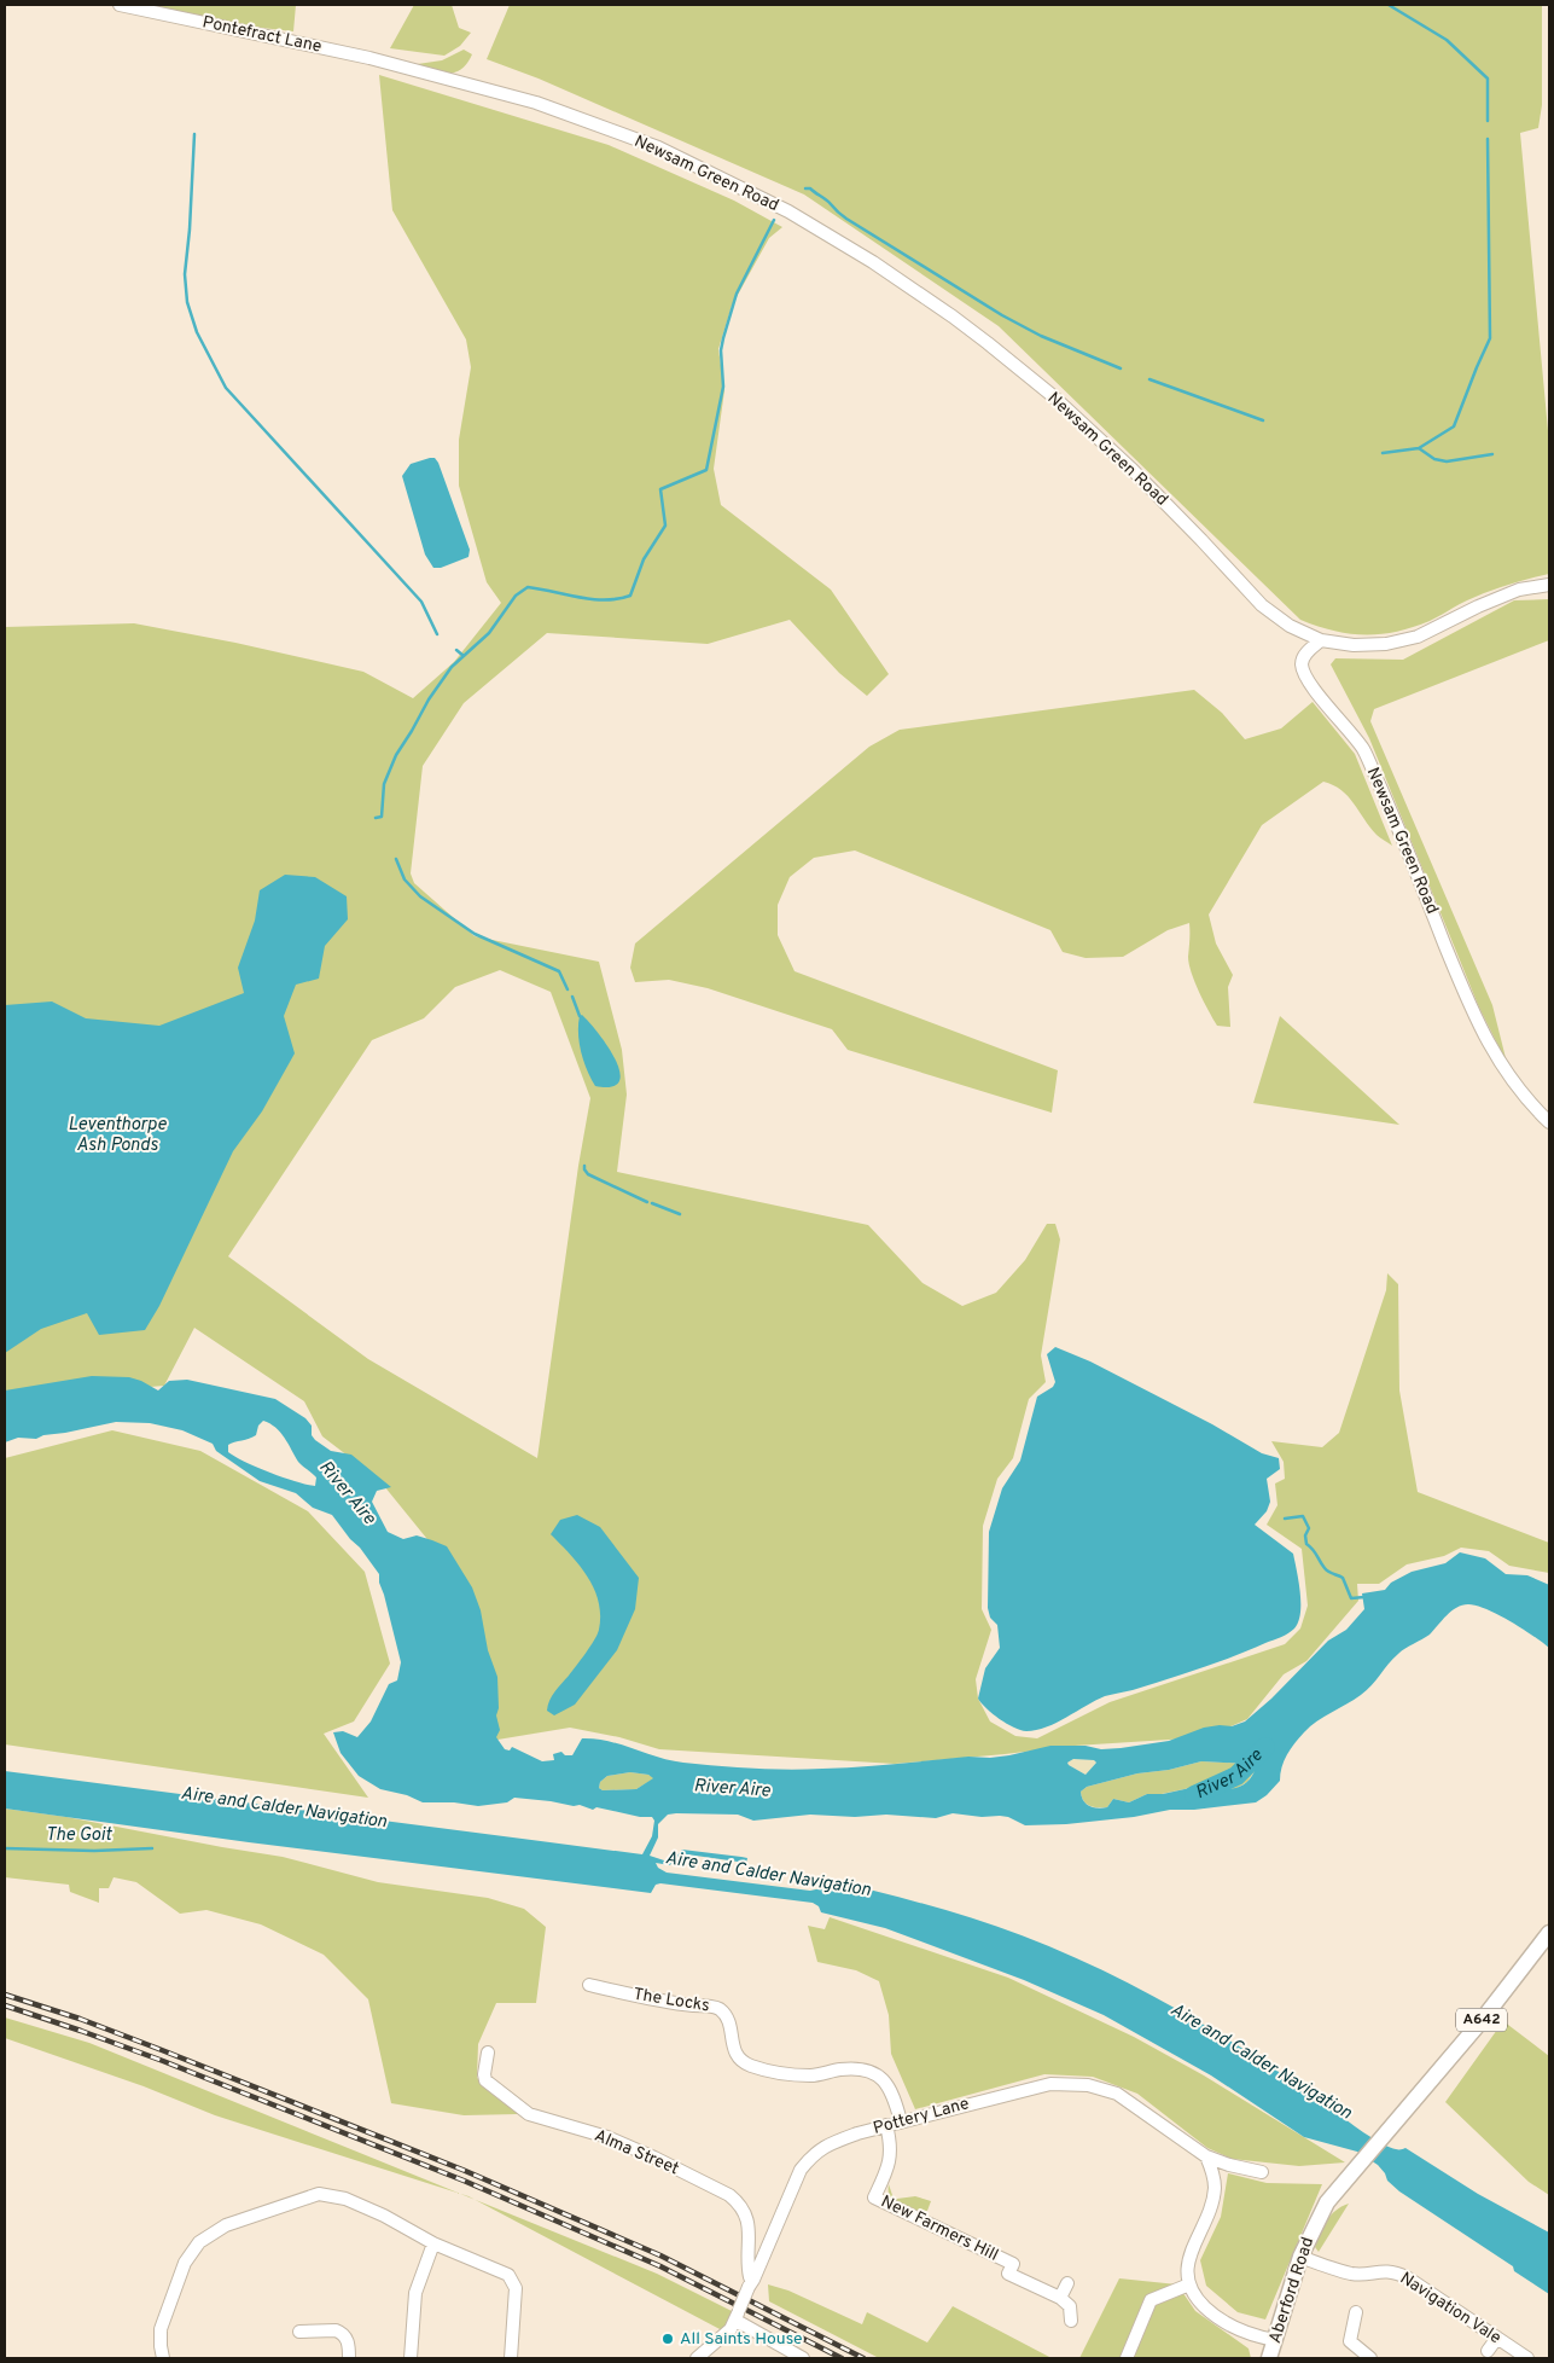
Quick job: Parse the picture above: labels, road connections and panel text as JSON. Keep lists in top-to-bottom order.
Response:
{
  "streets": {
    "main road": ["A642", "Aberford Road"],
    "street": [
      "Pontefract Lane",
      "Newsam Green Road",
      "The Locks",
      "Pottery Lane",
      "Alma Street",
      "New Farmers Hill",
      "Navigation Vale"
    ]
  },
  "crossings": [
    ["Pontefract Lane", "Newsam Green Road"],
    ["The Locks", "Pottery Lane"],
    ["Pottery Lane", "Alma Street"],
    ["Pottery Lane", "New Farmers Hill"],
    ["Aberford Road", "Navigation Vale"]
  ],
  "water": [
    "Leventhorpe Ash Ponds",
    "River Aire",
    "Aire and Calder Navigation",
    "The Goit"
  ],
  "places": ["All Saints House"]
}
